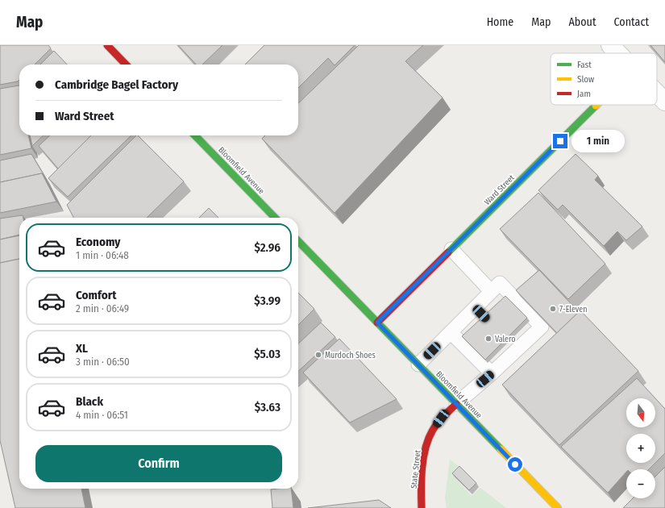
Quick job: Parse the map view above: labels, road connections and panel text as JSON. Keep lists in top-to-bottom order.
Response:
{
  "streets": {
    "main road": ["Bloomfield Avenue", "Ward Street", "State Street"]
  },
  "crossings": [
    ["Bloomfield Avenue", "Ward Street"],
    ["Bloomfield Avenue", "State Street"]
  ],
  "places": ["7-Eleven", "Valero", "Murdoch Shoes"],
  "legend": ["Fast", "Slow", "Jam"],
  "north": "bottom",
  "page": {
    "header": "Map",
    "nav": [
      "Home",
      "Map",
      "About",
      "Contact"
    ],
    "banner": ["Cambridge Bagel Factory", "Ward Street"],
    "bubble": "1 min",
    "list": [
      {
        "name": "Economy",
        "note": "1 min · 06:48",
        "value": "$2.96"
      },
      {
        "name": "Comfort",
        "note": "2 min · 06:49",
        "value": "$3.99"
      },
      {
        "name": "XL",
        "note": "3 min · 06:50",
        "value": "$5.03"
      },
      {
        "name": "Black",
        "note": "4 min · 06:51",
        "value": "$3.63"
      }
    ],
    "map_buttons": ["+", "−"],
    "buttons": "Confirm"
  }
}
